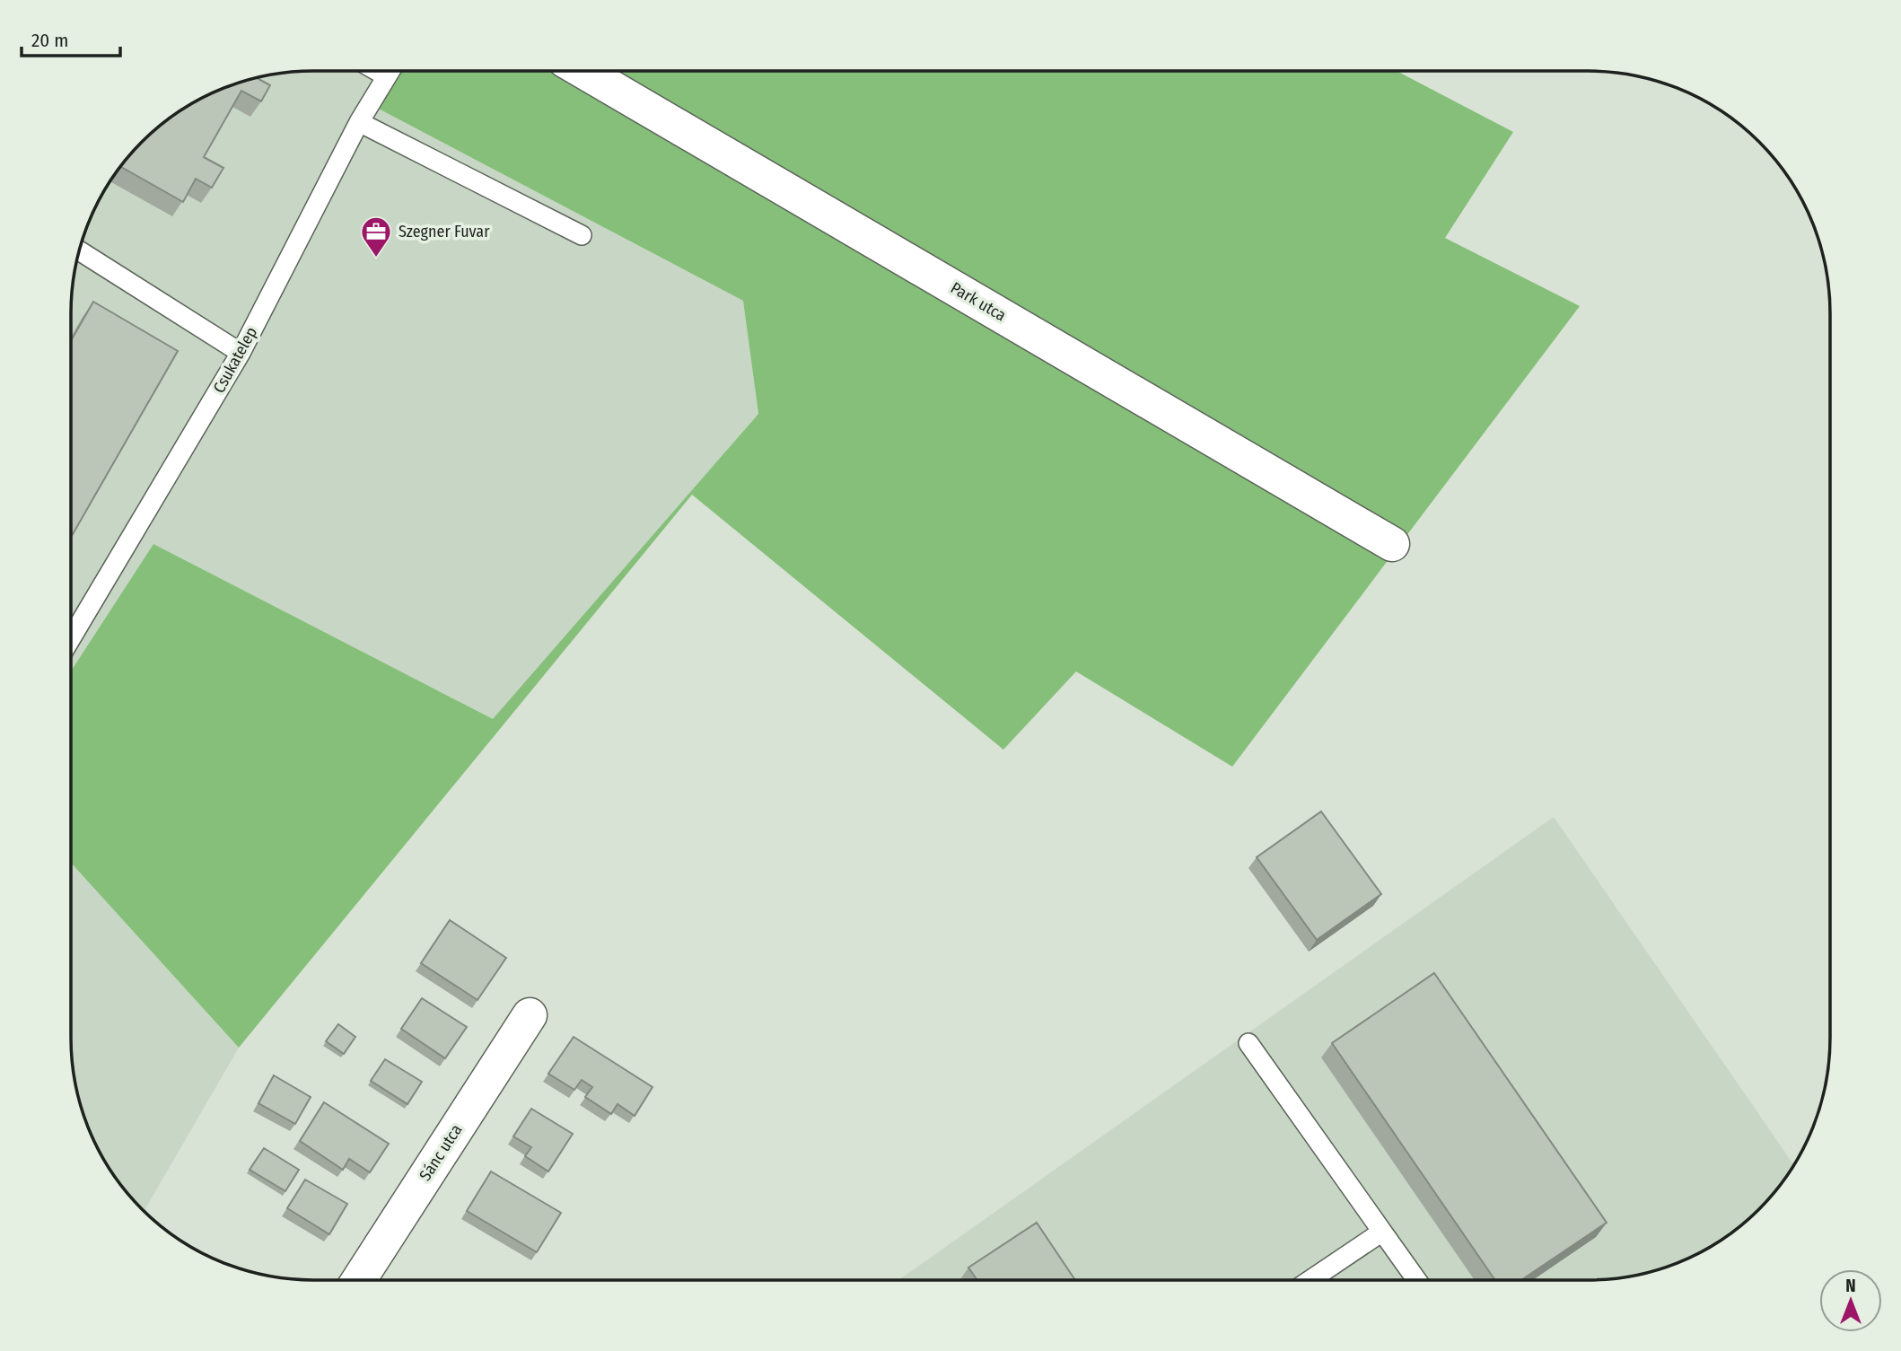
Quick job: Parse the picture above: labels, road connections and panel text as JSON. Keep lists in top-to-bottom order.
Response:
{
  "streets": {
    "street": ["Park utca", "Sánc utca"],
    "lane": ["Csukatelep"]
  },
  "places": {
    "office": ["Szegner Fuvar"]
  },
  "scale_bar": "20 m",
  "north": "top"
}
